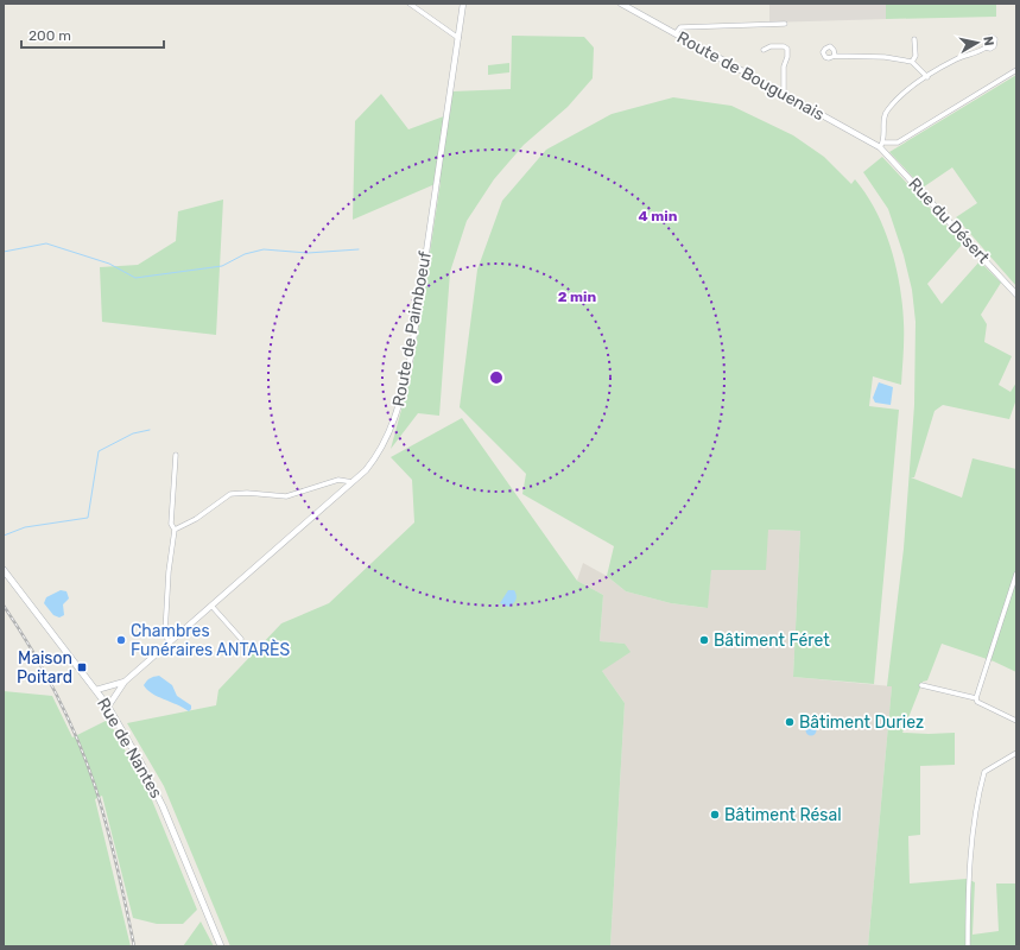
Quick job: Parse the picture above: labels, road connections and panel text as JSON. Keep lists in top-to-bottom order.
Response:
{
  "streets": {
    "main road": ["Rue de Nantes"],
    "street": ["Route de Bouguenais", "Rue du Désert", "Route de Paimboeuf"]
  },
  "crossings": [
    ["Route de Bouguenais", "Rue du Désert"],
    ["Route de Paimboeuf", "Rue de Nantes"]
  ],
  "places": {
    "other": [
      "Chambres Funéraires ANTARÈS",
      "Bâtiment Féret",
      "Bâtiment Duriez",
      "Bâtiment Résal"
    ],
    "transit": ["Maison Poitard"]
  },
  "scale_bar": "200 m",
  "north": "right",
  "rings": ["4 min", "2 min"]
}
